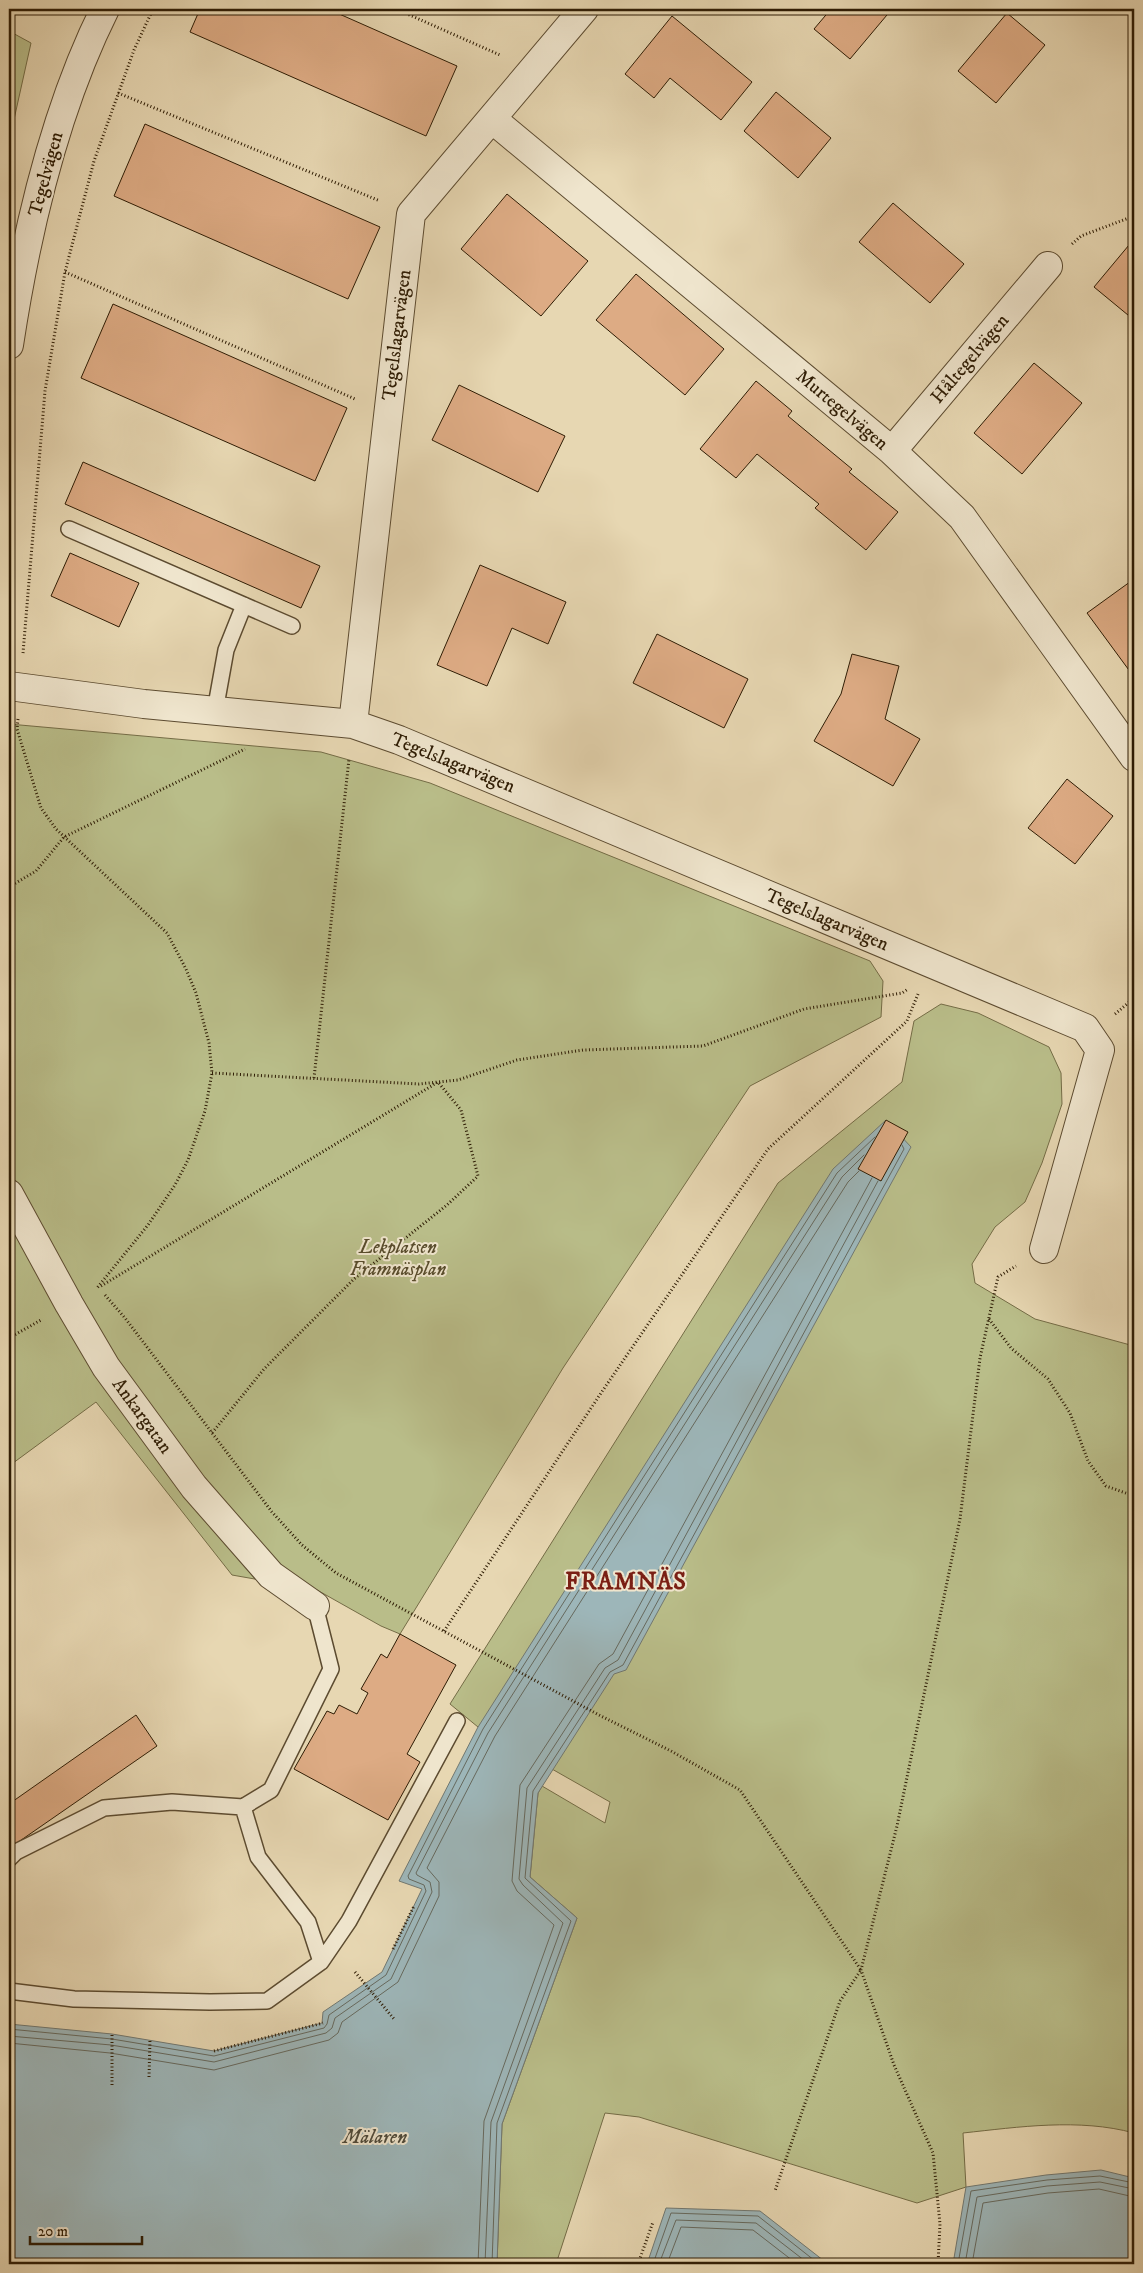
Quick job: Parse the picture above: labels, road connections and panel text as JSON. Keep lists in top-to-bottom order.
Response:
{
  "streets": {
    "street": [
      "Tegelvägen",
      "Tegelslagarvägen",
      "Håltegelvägen",
      "Murtegelvägen",
      "Ankargatan"
    ]
  },
  "crossings": [
    ["Håltegelvägen", "Murtegelvägen"]
  ],
  "districts": ["FRAMNÄS"],
  "water": ["Mälaren"],
  "parks": ["Lekplatsen Framnäsplan"],
  "scale_bar": "20 m"
}
